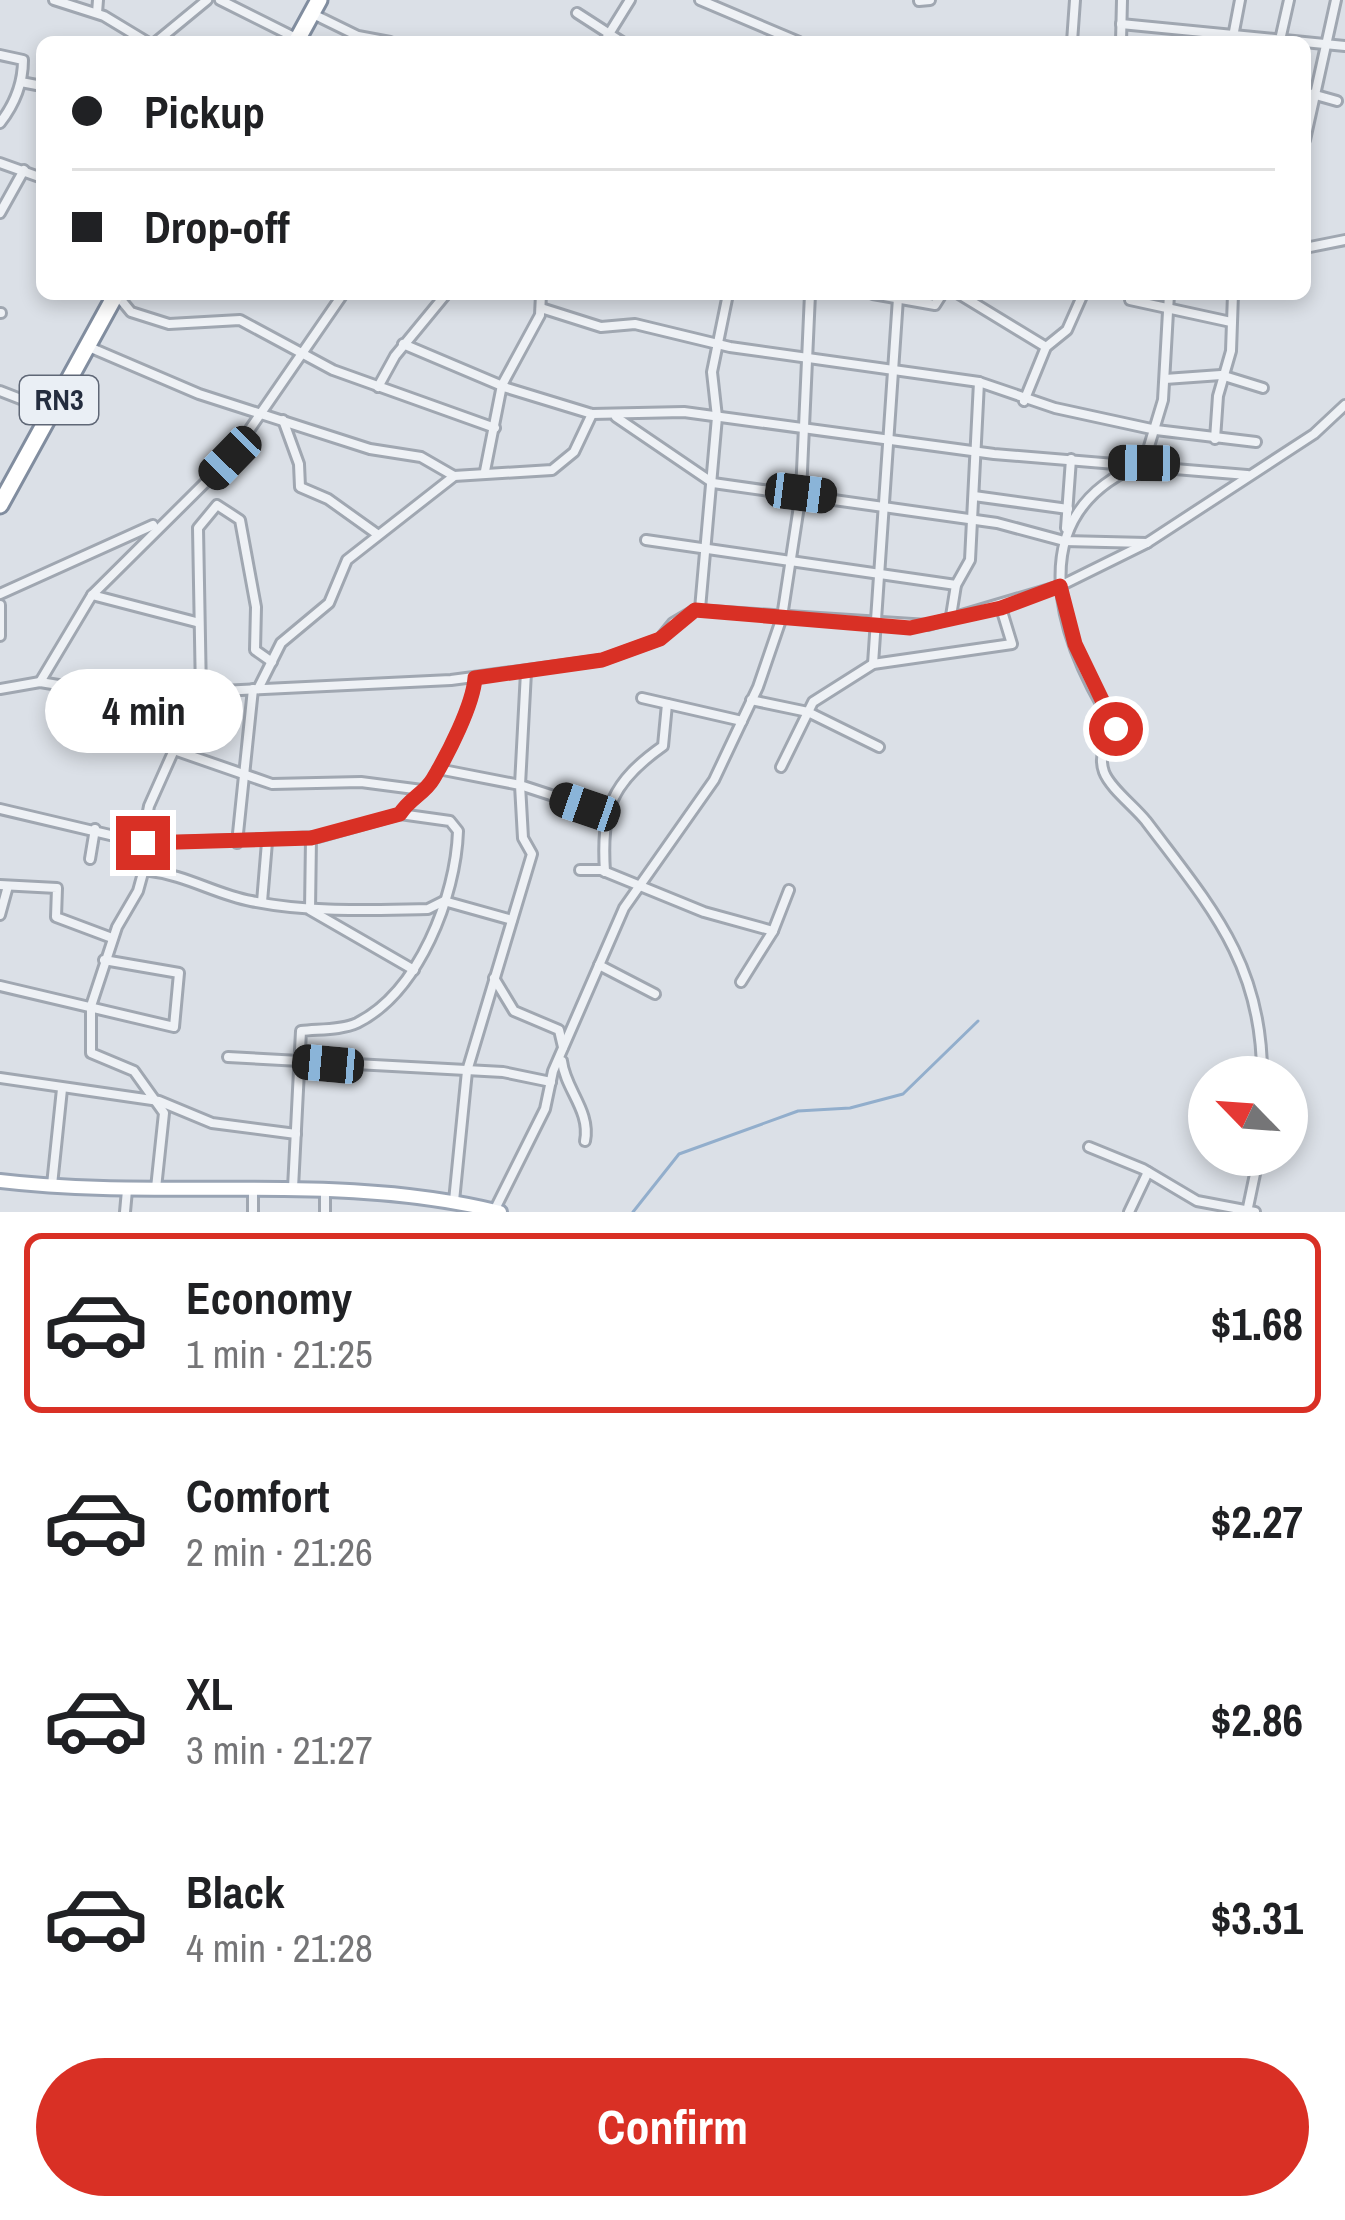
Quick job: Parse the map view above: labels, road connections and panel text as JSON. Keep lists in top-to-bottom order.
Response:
{
  "streets": {
    "highway": ["RN3"]
  },
  "north": "top left",
  "page": {
    "banner": ["Pickup", "Drop-off"],
    "bubble": "4 min",
    "list": [
      {
        "name": "Economy",
        "note": "1 min · 21:25",
        "value": "$1.68"
      },
      {
        "name": "Comfort",
        "note": "2 min · 21:26",
        "value": "$2.27"
      },
      {
        "name": "XL",
        "note": "3 min · 21:27",
        "value": "$2.86"
      },
      {
        "name": "Black",
        "note": "4 min · 21:28",
        "value": "$3.31"
      }
    ],
    "buttons": "Confirm"
  }
}
